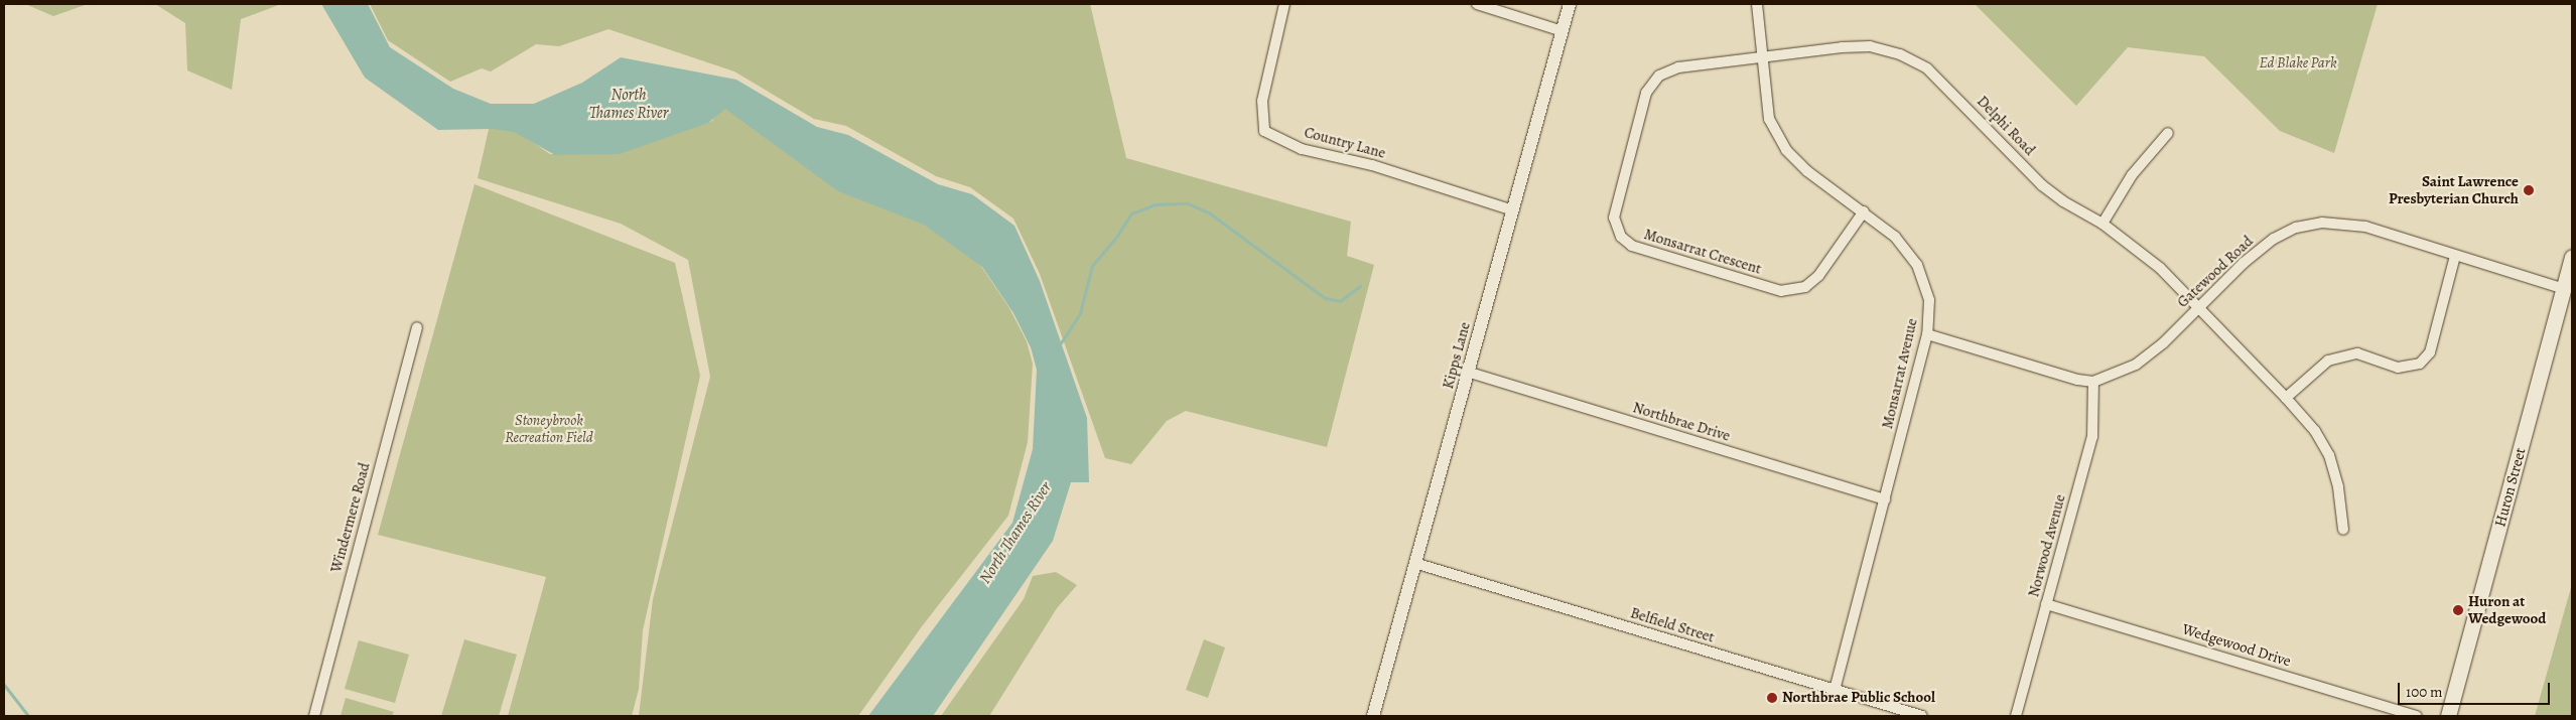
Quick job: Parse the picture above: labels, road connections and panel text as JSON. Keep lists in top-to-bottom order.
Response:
{
  "streets": {
    "main road": ["Huron Street"],
    "street": [
      "Delphi Road",
      "Country Lane",
      "Monsarrat Crescent",
      "Gatewood Road",
      "Kipps Lane",
      "Monsarrat Avenue",
      "Northbrae Drive",
      "Windermere Road",
      "Norwood Avenue",
      "Belfield Street",
      "Wedgewood Drive"
    ]
  },
  "crossings": [
    ["Delphi Road", "Monsarrat Crescent"],
    ["Delphi Road", "Gatewood Road"],
    ["Delphi Road", "Monsarrat Avenue"],
    ["Country Lane", "Kipps Lane"],
    ["Monsarrat Crescent", "Monsarrat Avenue"],
    ["Gatewood Road", "Huron Street"],
    ["Gatewood Road", "Norwood Avenue"],
    ["Kipps Lane", "Northbrae Drive"],
    ["Kipps Lane", "Belfield Street"],
    ["Monsarrat Avenue", "Northbrae Drive"],
    ["Monsarrat Avenue", "Belfield Street"],
    ["Norwood Avenue", "Wedgewood Drive"]
  ],
  "water": ["North Thames River"],
  "parks": ["Ed Blake Park", "Stoneybrook Recreation Field"],
  "places": ["Saint Lawrence Presbyterian Church", "Huron at Wedgewood", "Northbrae Public School"],
  "scale_bar": "100 m"
}
